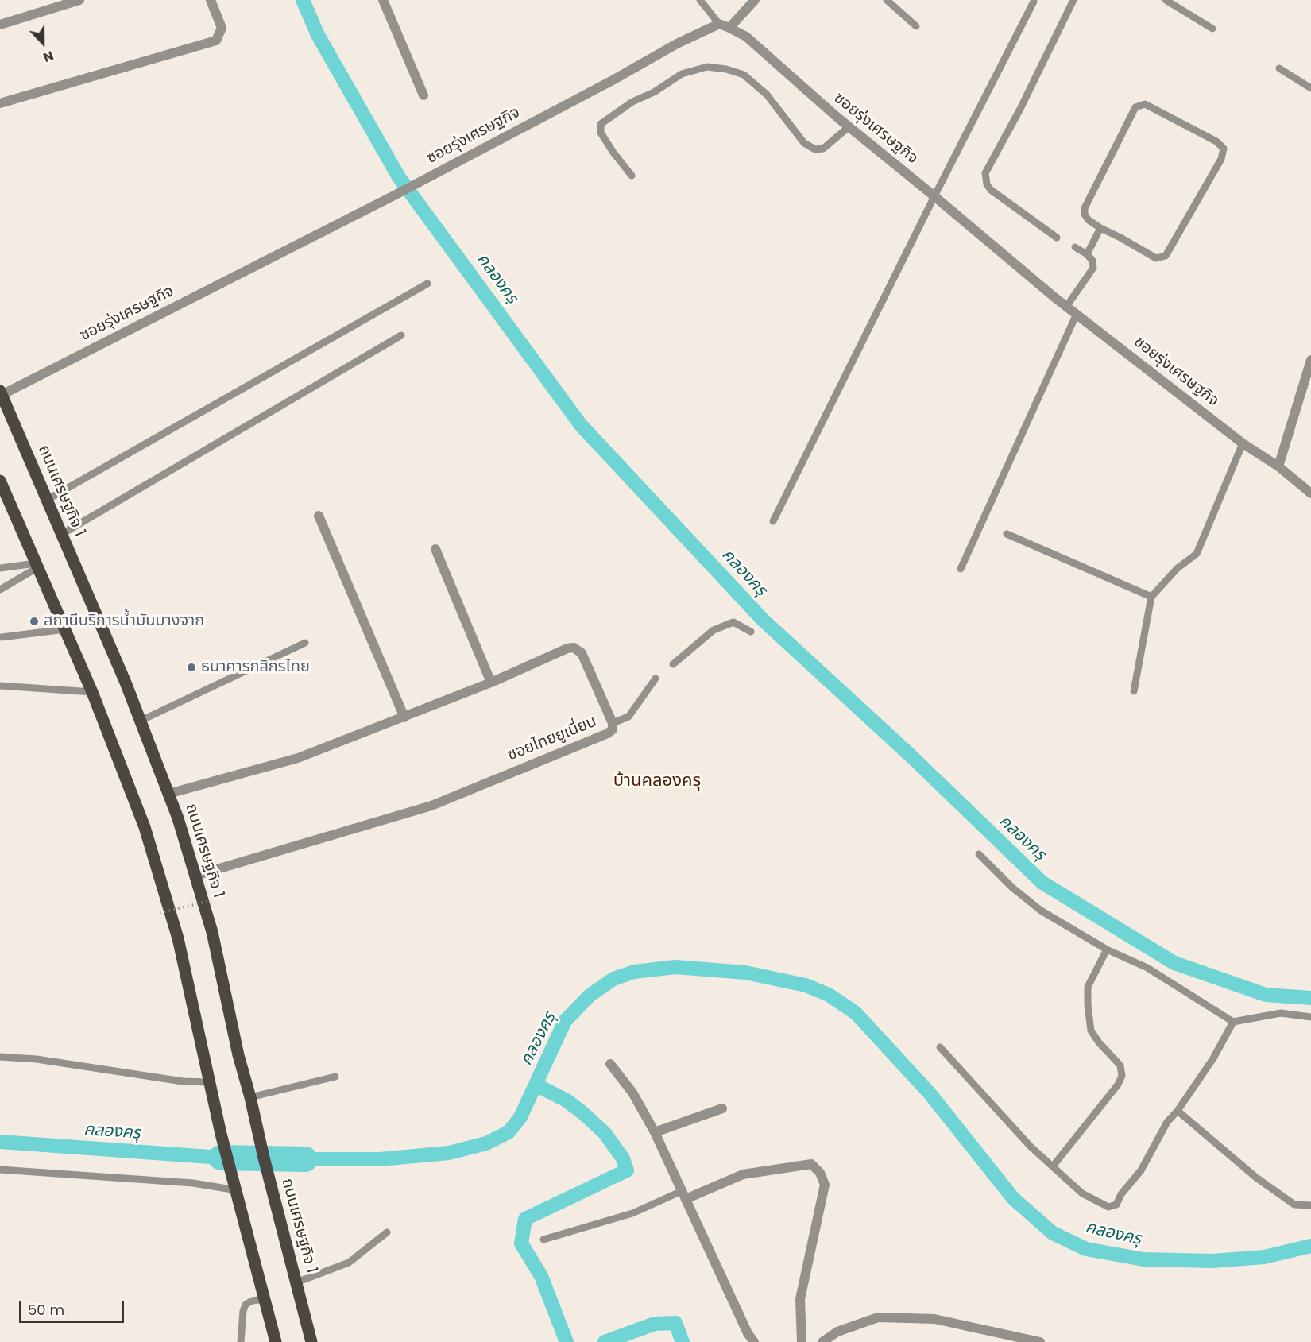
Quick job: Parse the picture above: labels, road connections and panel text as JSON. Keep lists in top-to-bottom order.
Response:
{
  "streets": {
    "main road": ["ถนนเศรษฐกิจ 1"],
    "street": ["ซอยรุ่งเศรษฐกิจ", "ซอยไทยยูเนี่ยน"]
  },
  "crossings": [
    ["ซอยรุ่งเศรษฐกิจ", "ถนนเศรษฐกิจ 1"],
    ["ถนนเศรษฐกิจ 1", "ซอยไทยยูเนี่ยน"]
  ],
  "districts": ["บ้านคลองครุ"],
  "water": ["คลองครุ"],
  "places": ["สถานีบริการน้ำมันบางจาก", "ธนาคารกสิกรไทย"],
  "scale_bar": "50 m",
  "north": "bottom"
}
